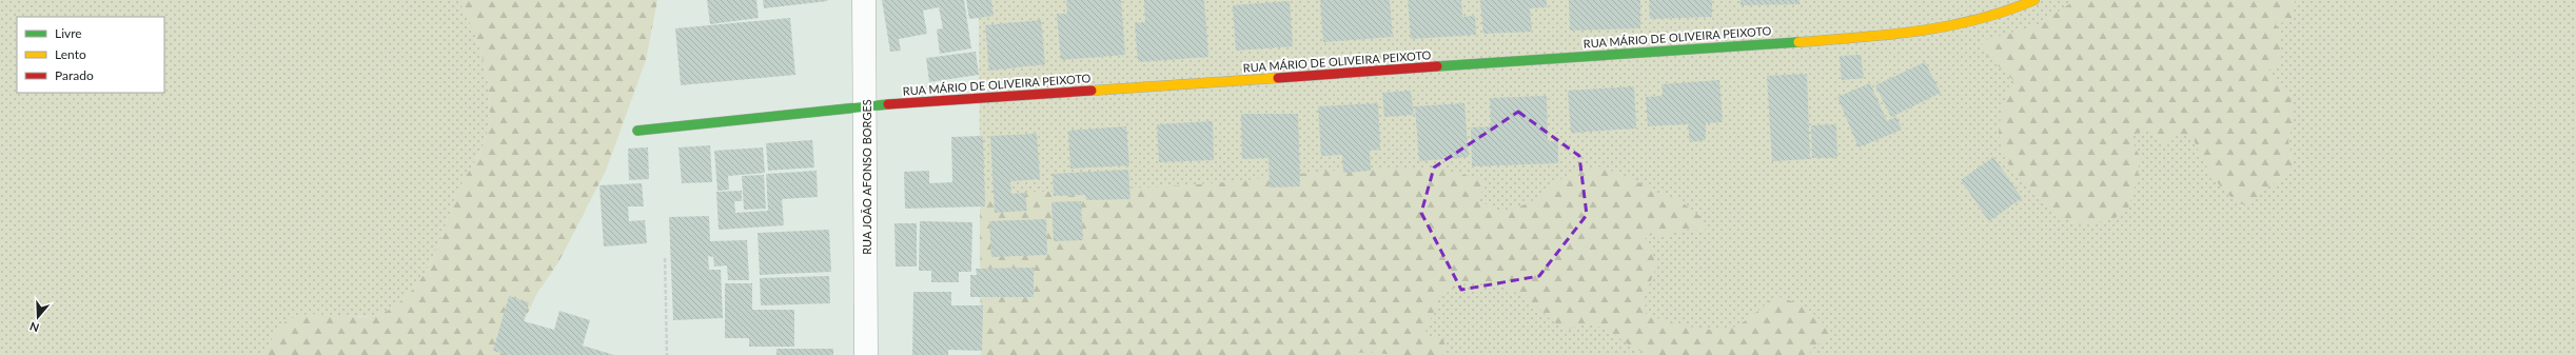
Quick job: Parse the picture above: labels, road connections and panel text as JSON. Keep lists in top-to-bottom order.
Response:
{
  "streets": {
    "street": ["RUA MÁRIO DE OLIVEIRA PEIXOTO", "RUA JOÃO AFONSO BORGES"]
  },
  "crossings": [
    ["RUA MÁRIO DE OLIVEIRA PEIXOTO", "RUA JOÃO AFONSO BORGES"]
  ],
  "legend": ["Livre", "Lento", "Parado"],
  "north": "bottom"
}
